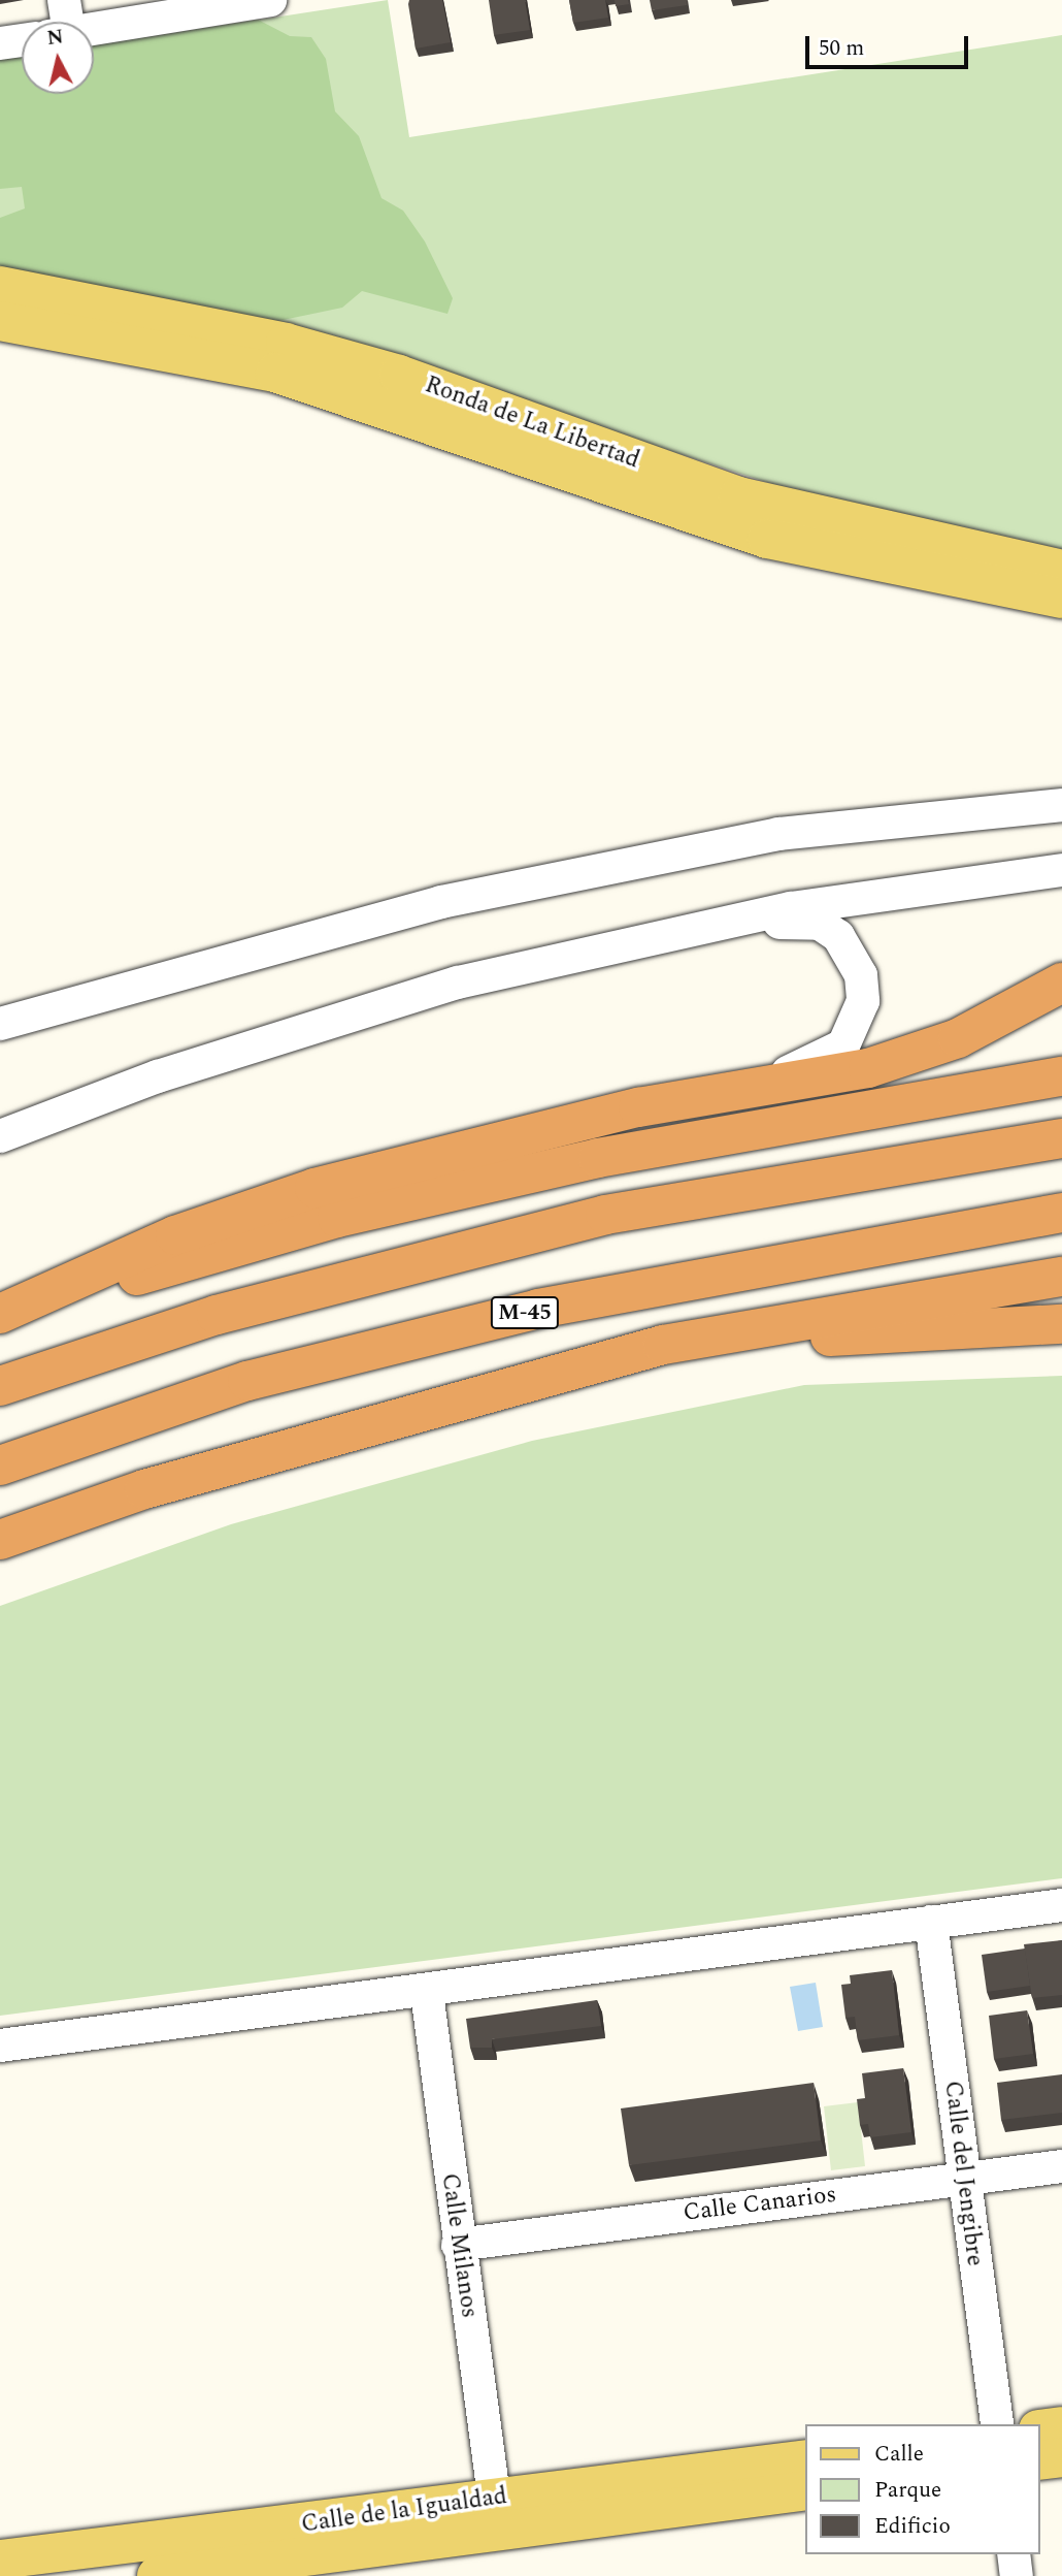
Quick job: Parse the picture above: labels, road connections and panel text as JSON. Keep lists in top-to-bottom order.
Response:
{
  "streets": {
    "highway": ["M-45"],
    "main road": ["Ronda de La Libertad", "Calle de la Igualdad"],
    "street": ["Calle del Jengibre", "Calle Canarios", "Calle Milanos"]
  },
  "crossings": [
    ["Calle del Jengibre", "Calle Canarios"],
    ["Calle Canarios", "Calle Milanos"],
    ["Calle Milanos", "Calle de la Igualdad"]
  ],
  "legend": ["Calle", "Parque", "Edificio"],
  "scale_bar": "50 m",
  "north": "top"
}
